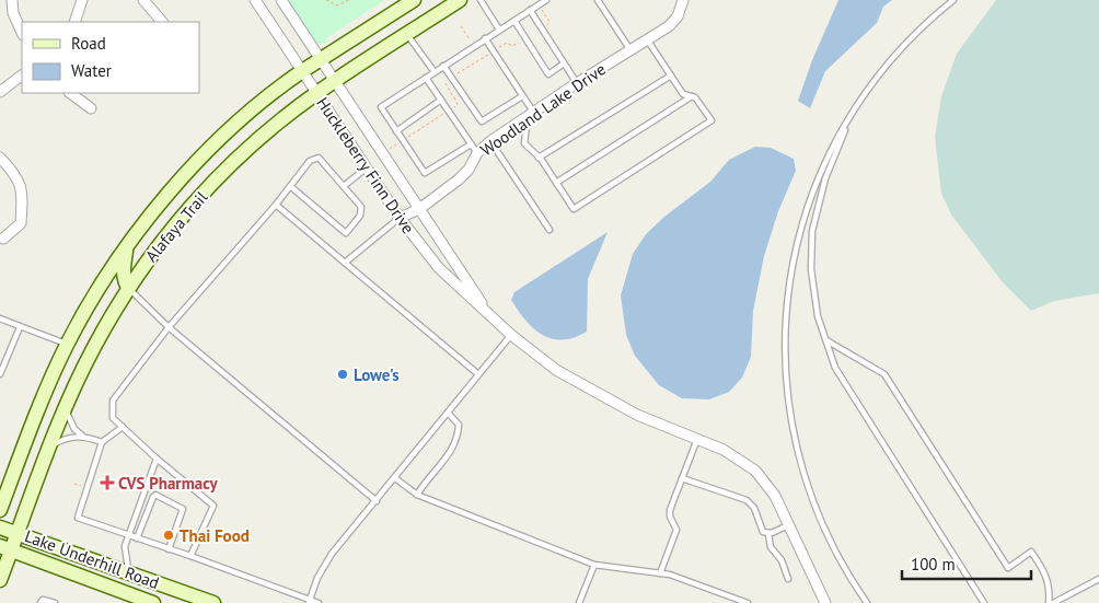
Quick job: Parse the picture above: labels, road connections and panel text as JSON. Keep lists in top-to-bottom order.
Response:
{
  "streets": {
    "main road": ["Alafaya Trail", "Lake Underhill Road"],
    "street": ["Woodland Lake Drive", "Huckleberry Finn Drive"]
  },
  "crossings": [
    ["Woodland Lake Drive", "Huckleberry Finn Drive"],
    ["Huckleberry Finn Drive", "Alafaya Trail"],
    ["Alafaya Trail", "Lake Underhill Road"]
  ],
  "places": {
    "other": ["Lowe's", "Thai Food"],
    "health": ["CVS Pharmacy"]
  },
  "legend": ["Road", "Water"],
  "scale_bar": "100 m"
}
